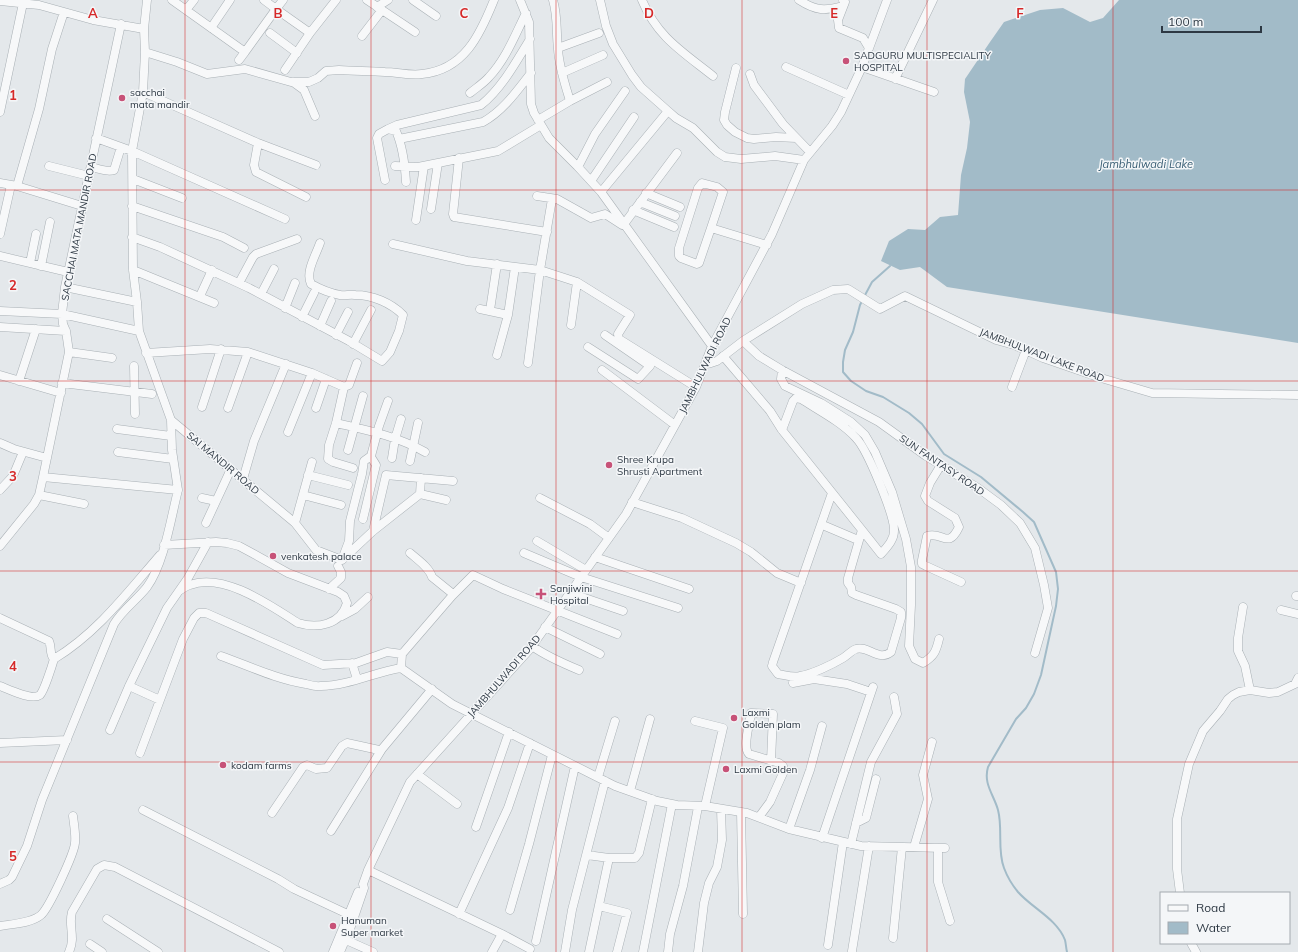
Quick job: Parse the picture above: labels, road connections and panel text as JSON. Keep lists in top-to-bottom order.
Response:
{
  "streets": {
    "street": [
      "SACCHAI MATA MANDIR ROAD",
      "JAMBHULWADI LAKE ROAD",
      "JAMBHULWADI ROAD",
      "SAI MANDIR ROAD",
      "SUN FANTASY ROAD"
    ]
  },
  "crossings": [
    ["JAMBHULWADI LAKE ROAD", "JAMBHULWADI ROAD"],
    ["JAMBHULWADI LAKE ROAD", "SUN FANTASY ROAD"]
  ],
  "water": ["Jambhulwadi Lake"],
  "places": {
    "other": [
      "SADGURU MULTISPECIALITY HOSPITAL",
      "sacchai mata mandir",
      "Shree Krupa Shrusti Apartment",
      "venkatesh palace",
      "Laxmi Golden plam",
      "kodam farms",
      "Laxmi Golden",
      "Hanuman Super market"
    ],
    "health": ["Sanjiwini Hospital"]
  },
  "legend": ["Road", "Water"],
  "scale_bar": "100 m",
  "grid": {
    "columns": [
      "A",
      "B",
      "C",
      "D",
      "E",
      "F"
    ],
    "rows": [
      "1",
      "2",
      "3",
      "4",
      "5"
    ]
  }
}
